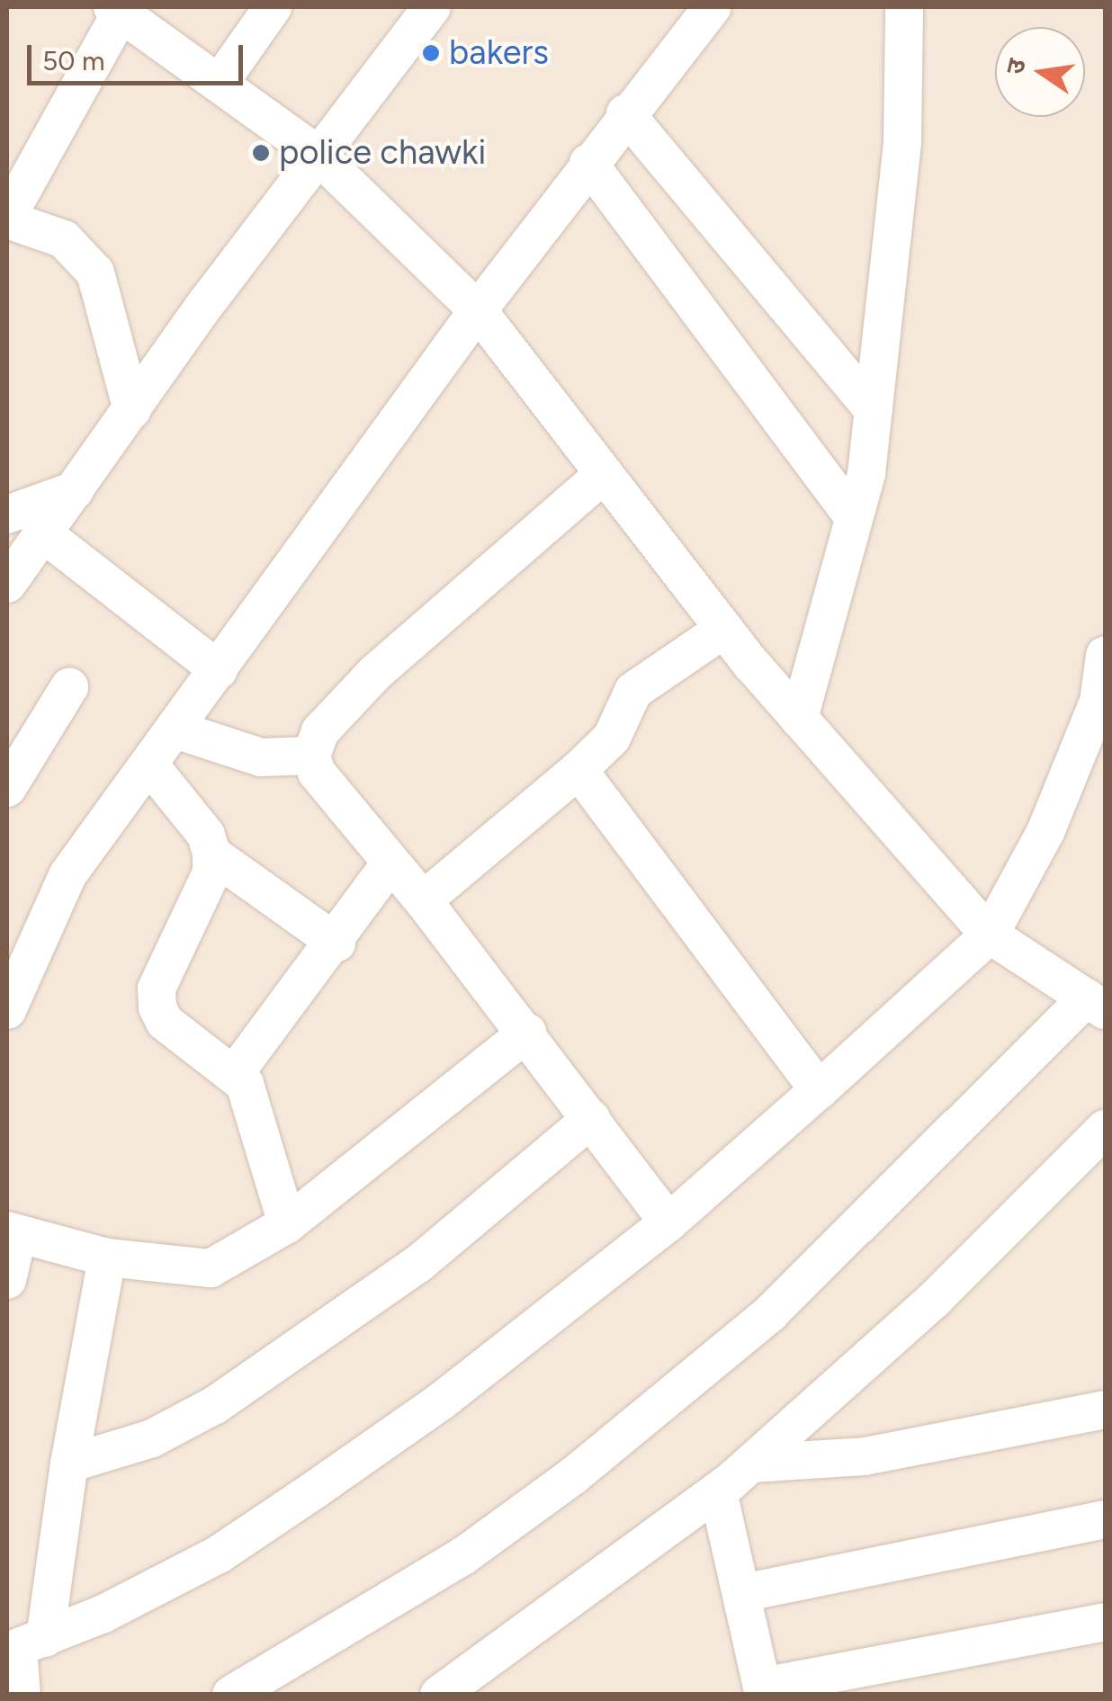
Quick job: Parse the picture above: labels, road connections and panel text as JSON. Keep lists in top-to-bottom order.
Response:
{
  "places": ["bakers", "police chawki"],
  "scale_bar": "50 m",
  "north": "left"
}
